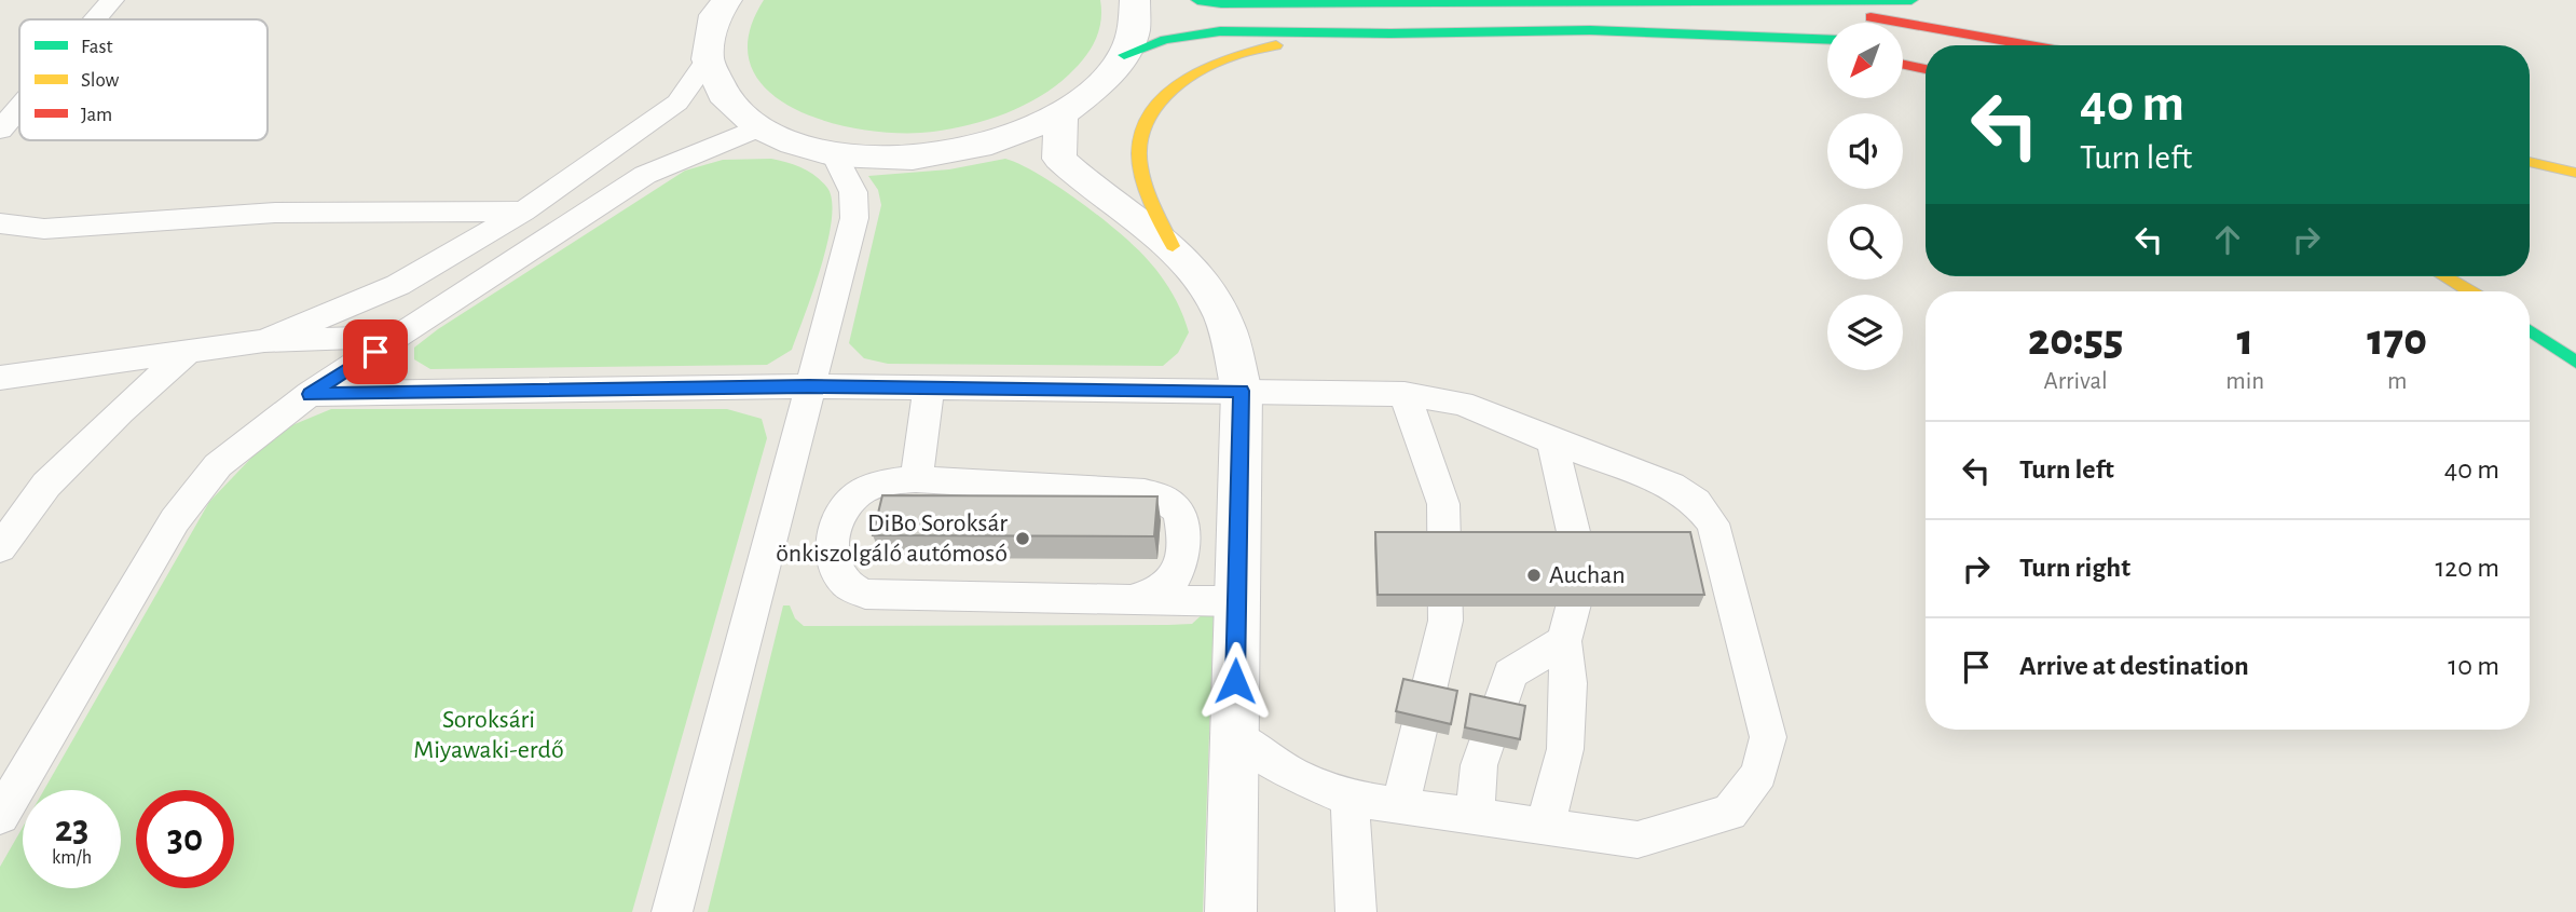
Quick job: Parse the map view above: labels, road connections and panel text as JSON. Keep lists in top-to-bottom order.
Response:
{
  "parks": ["Soroksári Miyawaki-erdő"],
  "places": ["DiBo Soroksár önkiszolgáló autómosó", "Auchan"],
  "legend": ["Fast", "Slow", "Jam"],
  "north": "bottom left",
  "page": {
    "turn": ["40 m", "Turn left"],
    "eta": [
      "20:55",
      "Arrival",
      "1",
      "min",
      "170",
      "m"
    ],
    "list": [
      {
        "name": "Turn left",
        "value": "40 m"
      },
      {
        "name": "Turn right",
        "value": "120 m"
      },
      {
        "name": "Arrive at destination",
        "value": "10 m"
      }
    ],
    "speed": "23 km/h",
    "limit": "30"
  }
}
